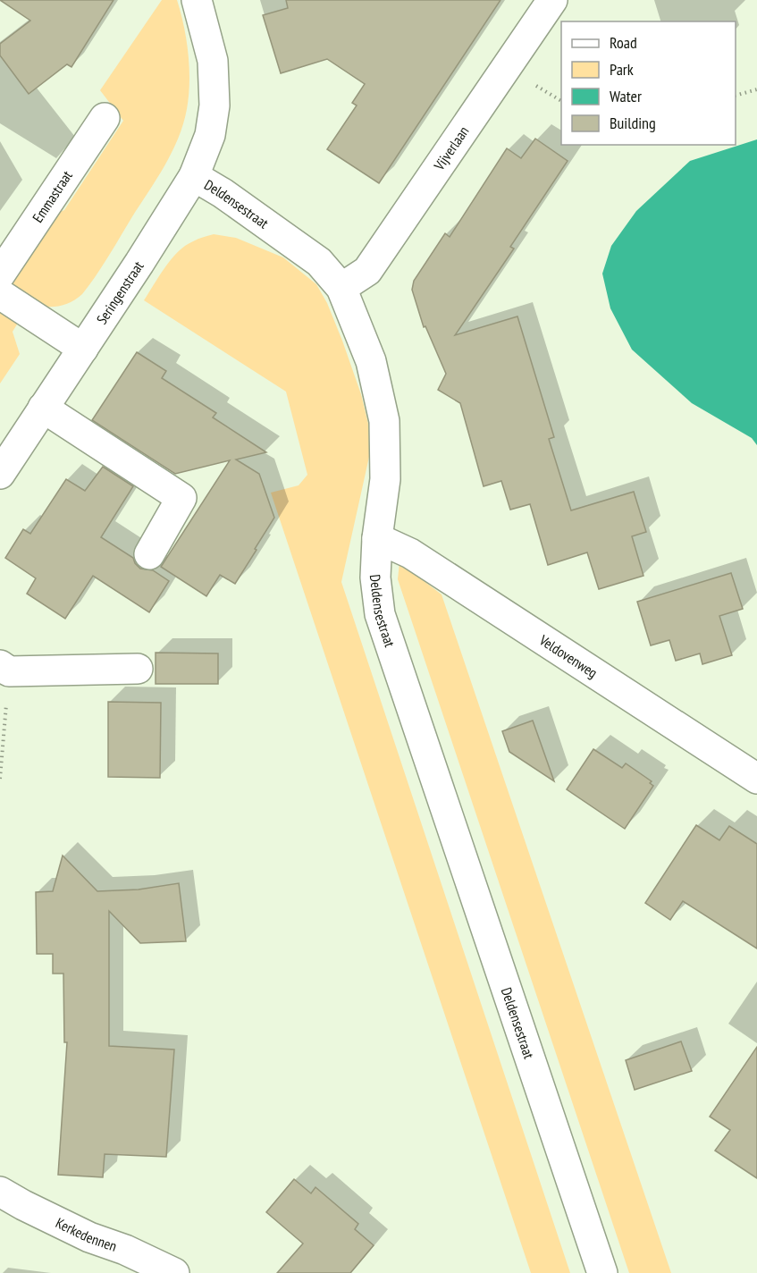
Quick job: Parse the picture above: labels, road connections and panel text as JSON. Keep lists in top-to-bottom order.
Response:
{
  "streets": {
    "street": [
      "Vijverlaan",
      "Emmastraat",
      "Deldensestraat",
      "Seringenstraat",
      "Veldovenweg",
      "Kerkedennen"
    ]
  },
  "crossings": [
    ["Vijverlaan", "Deldensestraat"],
    ["Deldensestraat", "Seringenstraat"],
    ["Deldensestraat", "Veldovenweg"]
  ],
  "legend": [
    "Road",
    "Park",
    "Water",
    "Building"
  ]
}
